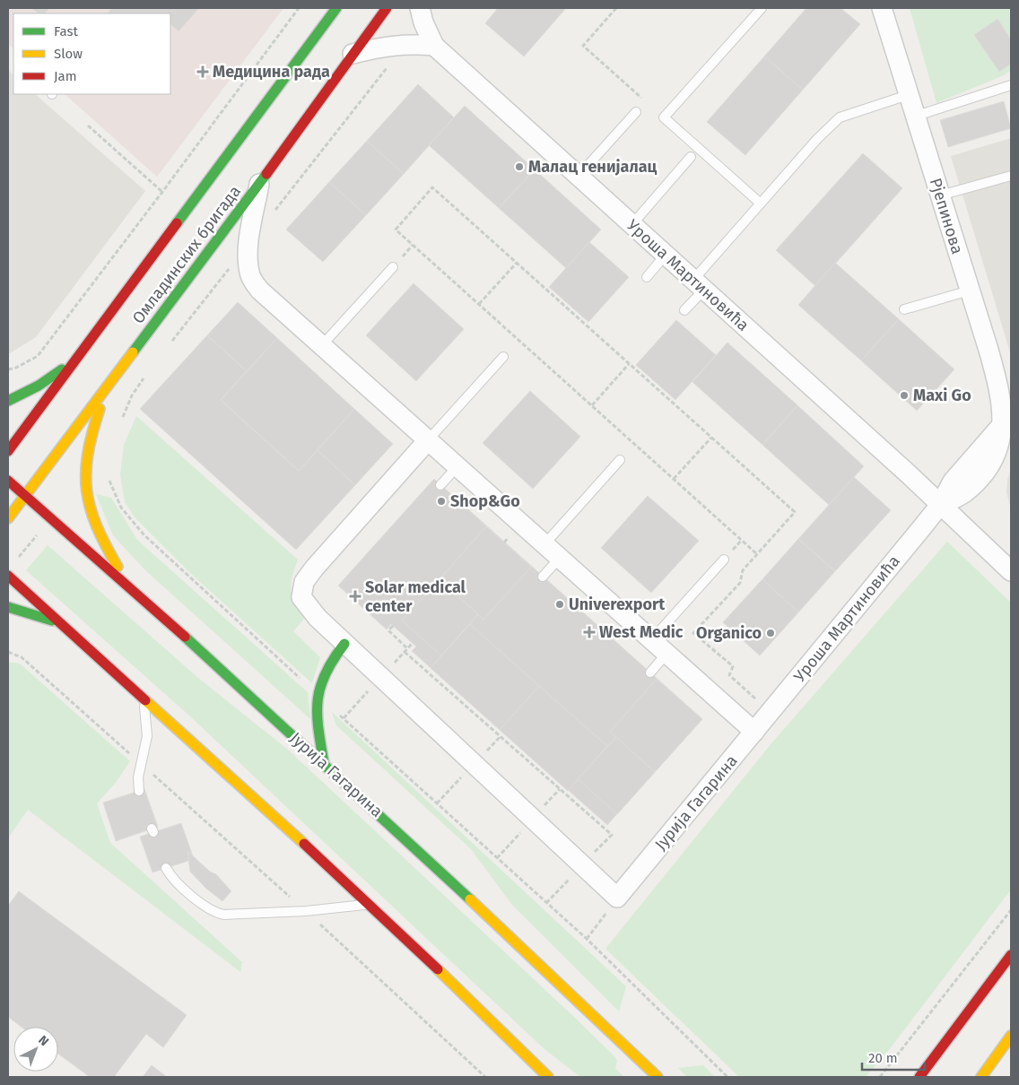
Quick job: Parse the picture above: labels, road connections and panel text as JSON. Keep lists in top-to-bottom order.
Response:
{
  "streets": {
    "main road": ["Омладинских бригада", "Јурија Гагарина"],
    "street": ["Рјепинова", "Уроша Мартиновића"]
  },
  "crossings": [
    ["Рјепинова", "Уроша Мартиновића"],
    ["Омладинских бригада", "Јурија Гагарина"],
    ["Уроша Мартиновића", "Јурија Гагарина"]
  ],
  "places": {
    "health": ["Медицина рада", "Solar medical center", "West Medic"],
    "other": [
      "Малац генијалац",
      "Maxi Go",
      "Shop&Go",
      "Univerexport",
      "Organico"
    ]
  },
  "legend": ["Fast", "Slow", "Jam"],
  "scale_bar": "20 m",
  "north": "top right"
}
